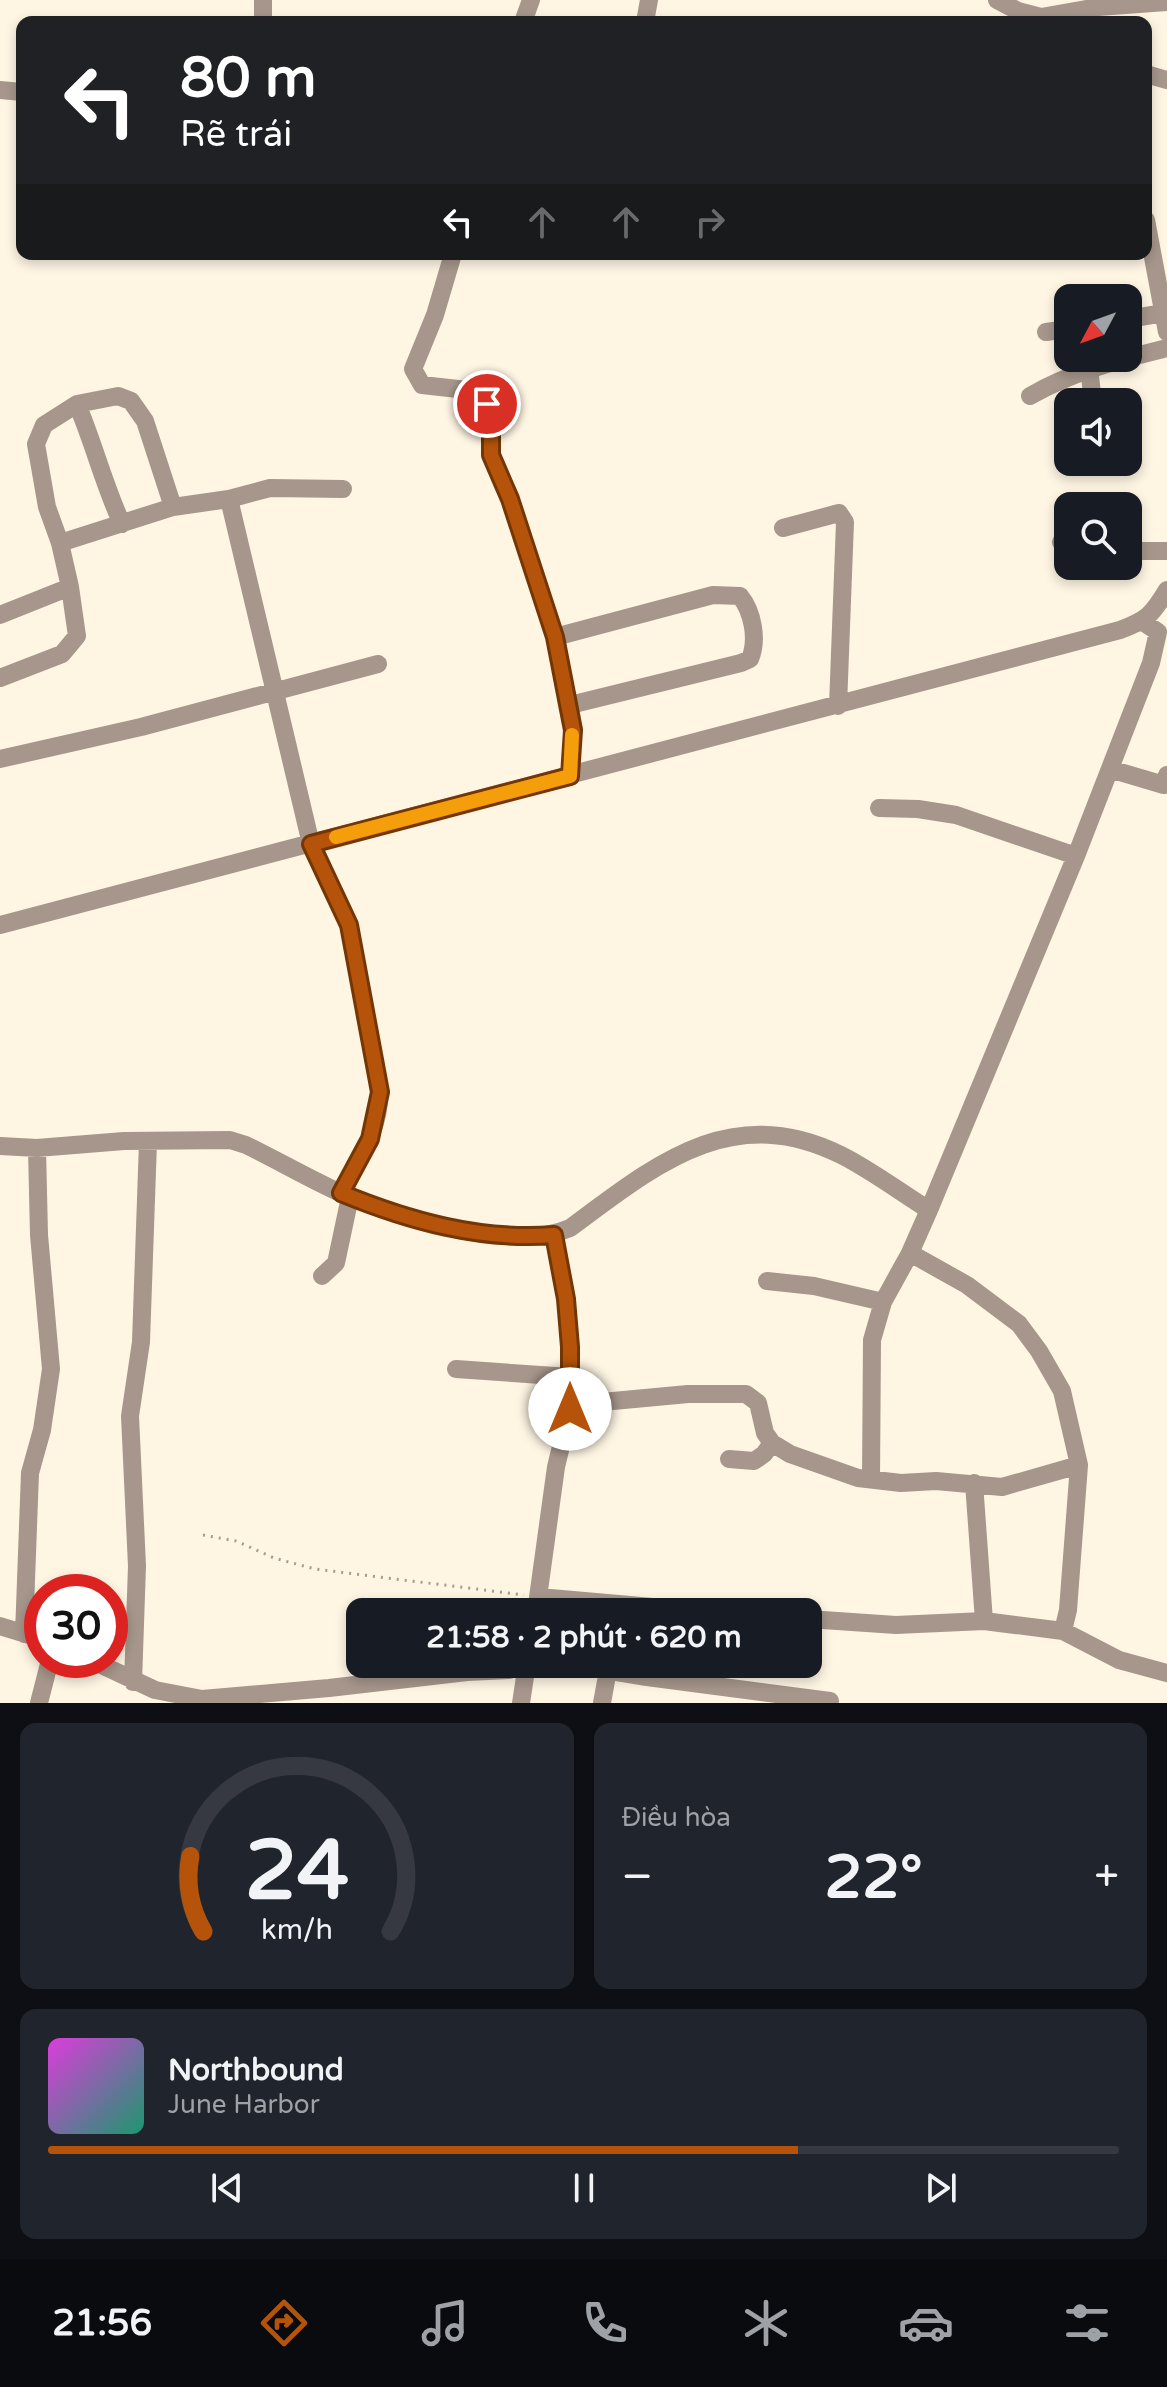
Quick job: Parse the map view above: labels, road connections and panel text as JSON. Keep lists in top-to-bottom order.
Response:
{
  "north": "bottom left",
  "page": {
    "turn": ["80 m", "Rẽ trái"],
    "limit": "30",
    "trip": "21:58 · 2 phút · 620 m",
    "tile": "Điều hòa",
    "heat": ["−", "22°", "+"],
    "song": ["Northbound", "June Harbor"],
    "tabs": "21:56",
    "gauge": ["24", "km/h"]
  }
}
